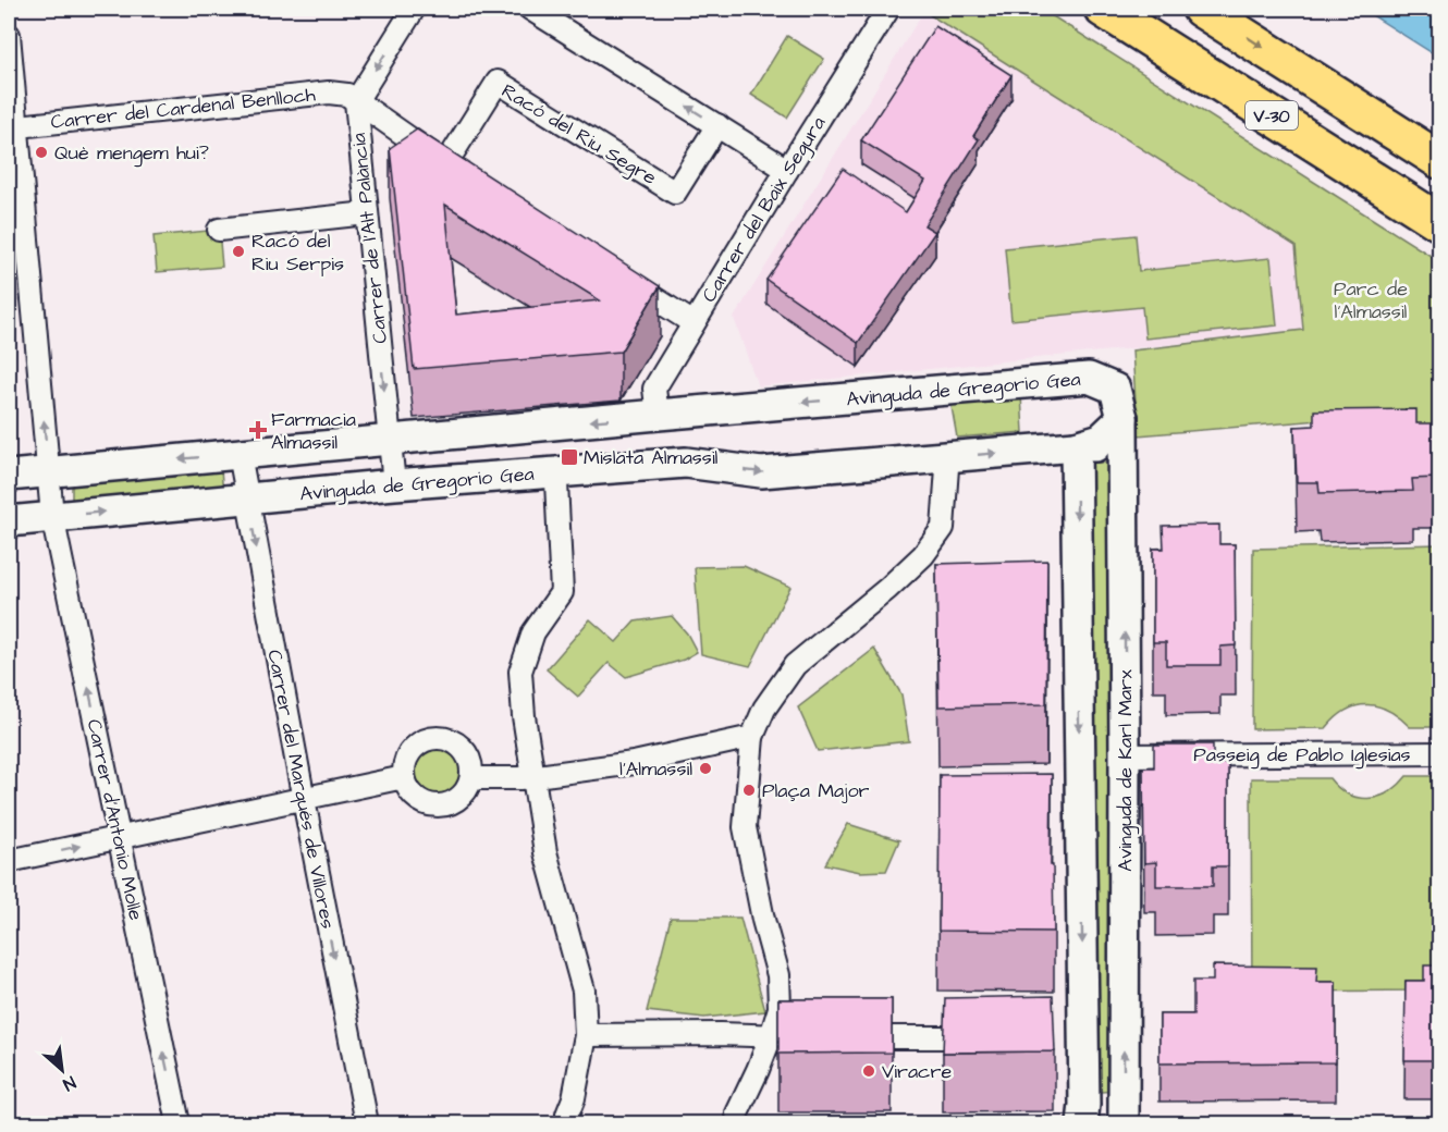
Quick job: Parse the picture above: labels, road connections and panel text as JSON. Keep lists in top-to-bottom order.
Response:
{
  "streets": {
    "highway": ["V-30"],
    "street": [
      "Carrer del Cardenal Benlloch",
      "Racó del Riu Segre",
      "Carrer del Baix Segura",
      "Carrer de l'Alt Palància",
      "Avinguda de Gregorio Gea",
      "Passeig de Pablo Iglesias",
      "Avinguda de Karl Marx",
      "Carrer del Marqués de Villores",
      "Carrer d'Antonio Molle"
    ]
  },
  "crossings": [
    ["Carrer del Cardenal Benlloch", "Racó del Riu Segre"],
    ["Carrer del Cardenal Benlloch", "Carrer de l'Alt Palància"],
    ["Carrer del Cardenal Benlloch", "Carrer d'Antonio Molle"],
    ["Carrer del Baix Segura", "Avinguda de Gregorio Gea"],
    ["Carrer de l'Alt Palància", "Avinguda de Gregorio Gea"],
    ["Avinguda de Gregorio Gea", "Avinguda de Karl Marx"],
    ["Avinguda de Gregorio Gea", "Carrer del Marqués de Villores"],
    ["Avinguda de Gregorio Gea", "Carrer d'Antonio Molle"],
    ["Passeig de Pablo Iglesias", "Avinguda de Karl Marx"]
  ],
  "one_way": ["Carrer de l'Alt Palància", "Carrer del Marqués de Villores", "Carrer d'Antonio Molle"],
  "parks": ["Parc de l'Almassil"],
  "places": {
    "other": [
      "Què mengem hui?",
      "Racó del Riu Serpis",
      "l'Almassil",
      "Plaça Major",
      "Viracre"
    ],
    "health": ["Farmacia Almassil"],
    "transit": ["Mislata Almassil"]
  },
  "north": "bottom right"
}
